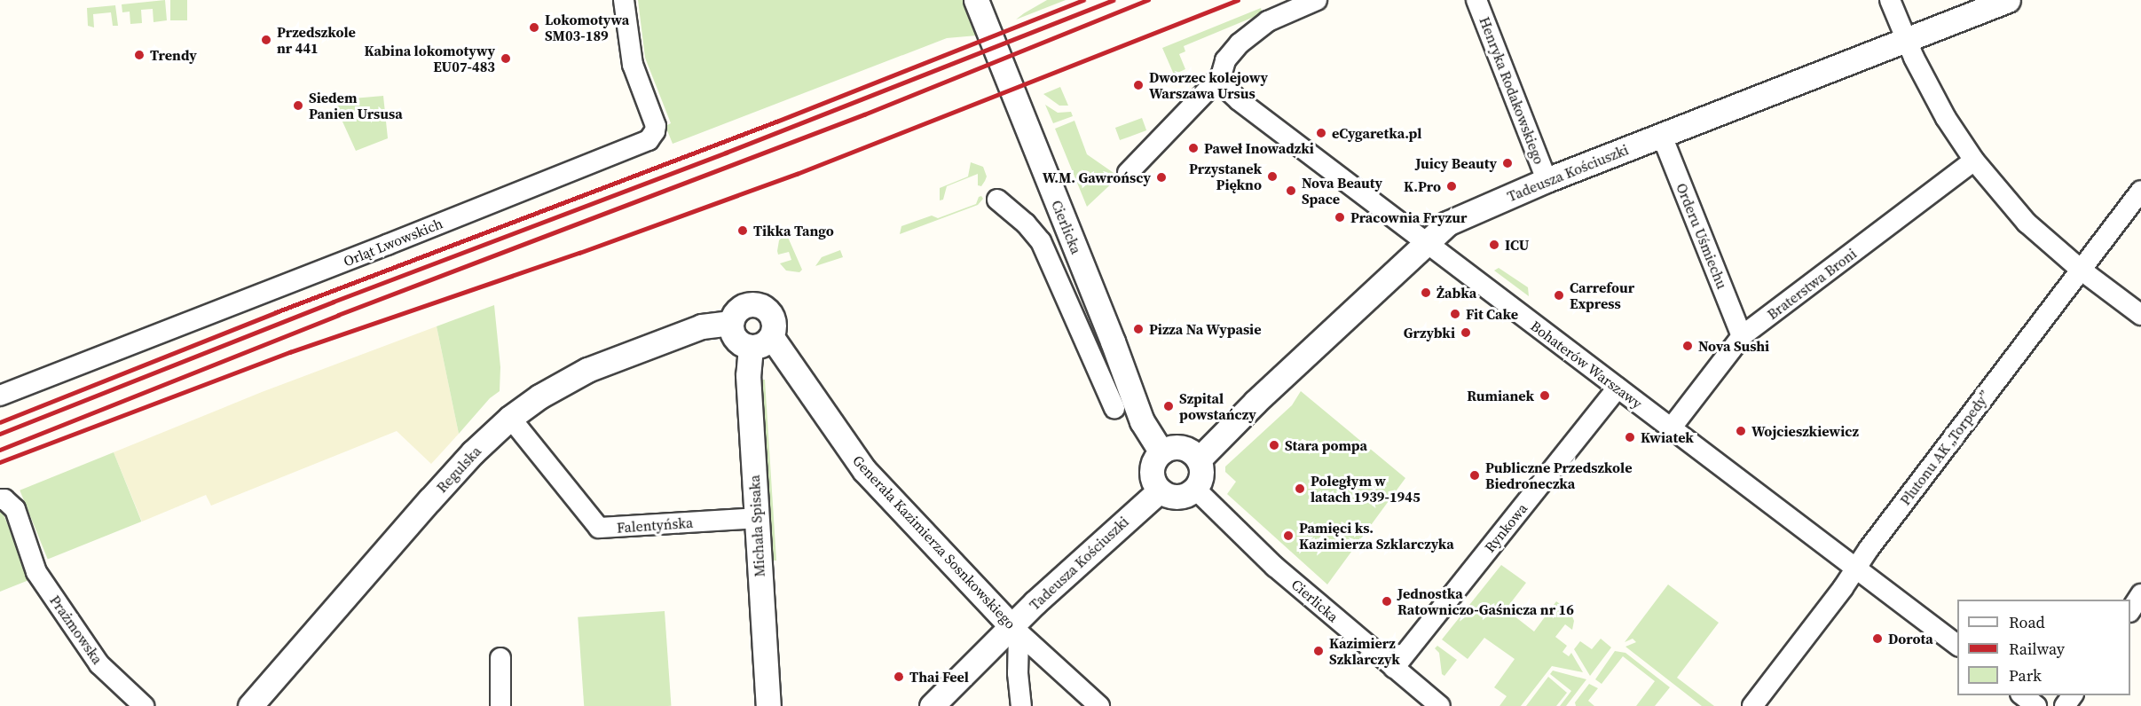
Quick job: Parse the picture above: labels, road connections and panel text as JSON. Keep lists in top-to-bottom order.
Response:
{
  "streets": {
    "street": [
      "Henryka Rodakowskiego",
      "Tadeusza Kościuszki",
      "Cierlicka",
      "Orderu Uśmiechu",
      "Orląt Lwowskich",
      "Braterstwa Broni",
      "Bohaterów Warszawy",
      "Plutonu AK „Torpedy”",
      "Regulska",
      "Falentyńska",
      "Michała Spisaka",
      "Rynkowa",
      "Generała Kazimierza Sosnkowskiego",
      "Prażmowska"
    ]
  },
  "crossings": [
    ["Henryka Rodakowskiego", "Tadeusza Kościuszki"],
    ["Tadeusza Kościuszki", "Cierlicka"],
    ["Tadeusza Kościuszki", "Orderu Uśmiechu"],
    ["Tadeusza Kościuszki", "Bohaterów Warszawy"],
    ["Tadeusza Kościuszki", "Generała Kazimierza Sosnkowskiego"],
    ["Cierlicka", "Rynkowa"],
    ["Orderu Uśmiechu", "Braterstwa Broni"],
    ["Braterstwa Broni", "Bohaterów Warszawy"],
    ["Bohaterów Warszawy", "Plutonu AK „Torpedy”"],
    ["Bohaterów Warszawy", "Rynkowa"],
    ["Regulska", "Falentyńska"],
    ["Regulska", "Michała Spisaka"],
    ["Regulska", "Generała Kazimierza Sosnkowskiego"],
    ["Falentyńska", "Michała Spisaka"],
    ["Michała Spisaka", "Generała Kazimierza Sosnkowskiego"]
  ],
  "places": [
    "Lokomotywa SM03-189",
    "Przedszkole nr 441",
    "Trendy",
    "Kabina lokomotywy EU07-483",
    "Dworzec kolejowy Warszawa Ursus",
    "Siedem Panien Ursusa",
    "eCygaretka.pl",
    "Paweł Inowadzki",
    "Juicy Beauty",
    "Przystanek Piękno",
    "W.M. Gawrońscy",
    "K.Pro",
    "Nova Beauty Space",
    "Pracownia Fryzur",
    "Tikka Tango",
    "ICU",
    "Żabka",
    "Carrefour Express",
    "Fit Cake",
    "Pizza Na Wypasie",
    "Grzybki",
    "Nova Sushi",
    "Rumianek",
    "Szpital powstańczy",
    "Wojcieszkiewicz",
    "Kwiatek",
    "Stara pompa",
    "Publiczne Przedszkole Biedroneczka",
    "Poległym w latach 1939-1945",
    "Pamięci ks. Kazimierza Szklarczyka",
    "Jednostka Ratowniczo-Gaśnicza nr 16",
    "Dorota",
    "Kazimierz Szklarczyk",
    "Thai Feel"
  ],
  "legend": ["Road", "Railway", "Park"]
}
